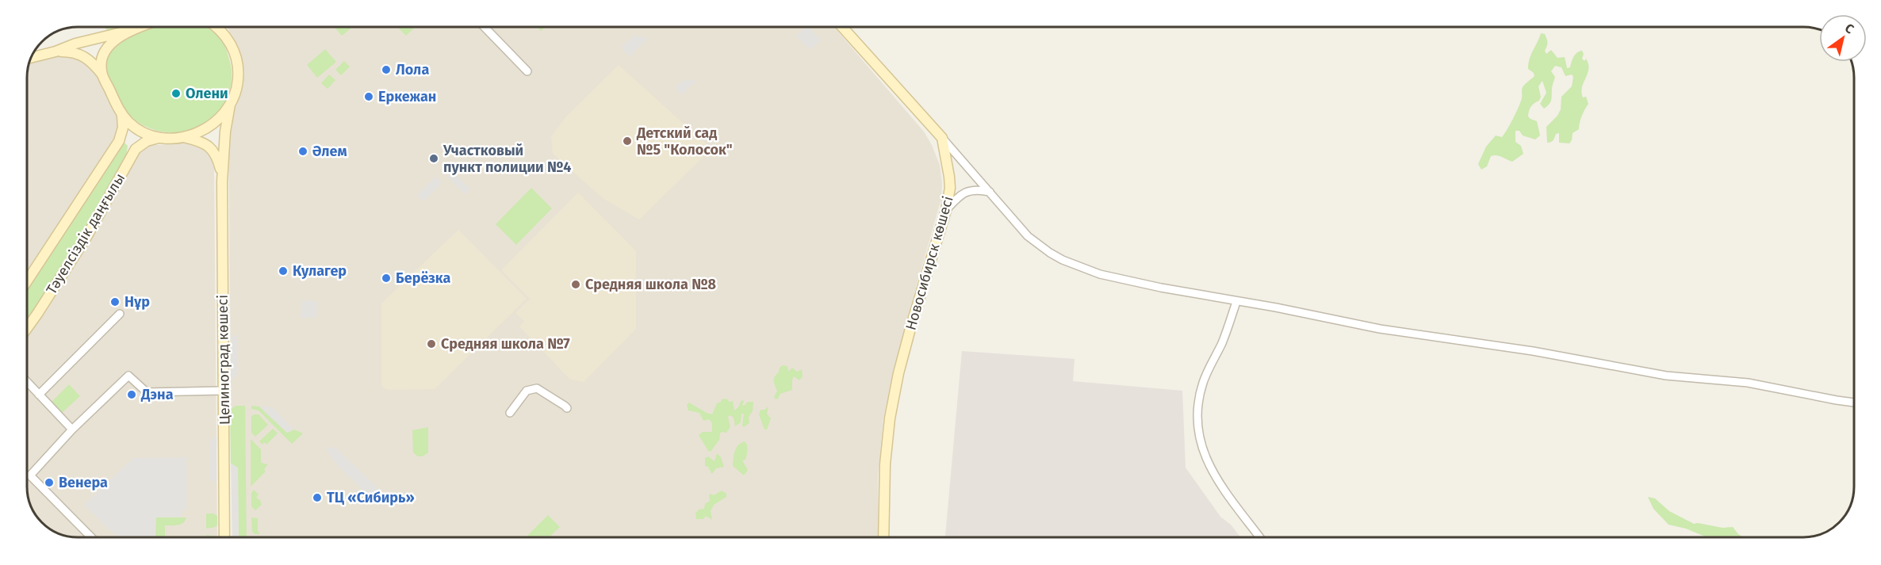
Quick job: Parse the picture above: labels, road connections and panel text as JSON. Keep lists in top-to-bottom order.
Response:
{
  "streets": {
    "street": ["Тәуелсіздік даңғылы", "Новосибирск көшесі", "Целиноград көшесі"]
  },
  "places": [
    "Лола",
    "Олени",
    "Еркежан",
    "Детский сад №5 \"Колосок\"",
    "Әлем",
    "Участковый пункт полиции №4",
    "Кулагер",
    "Берёзка",
    "Средняя школа №8",
    "Нұр",
    "Средняя школа №7",
    "Дэна",
    "Венера",
    "ТЦ «Сибирь»"
  ],
  "north": "top right"
}
